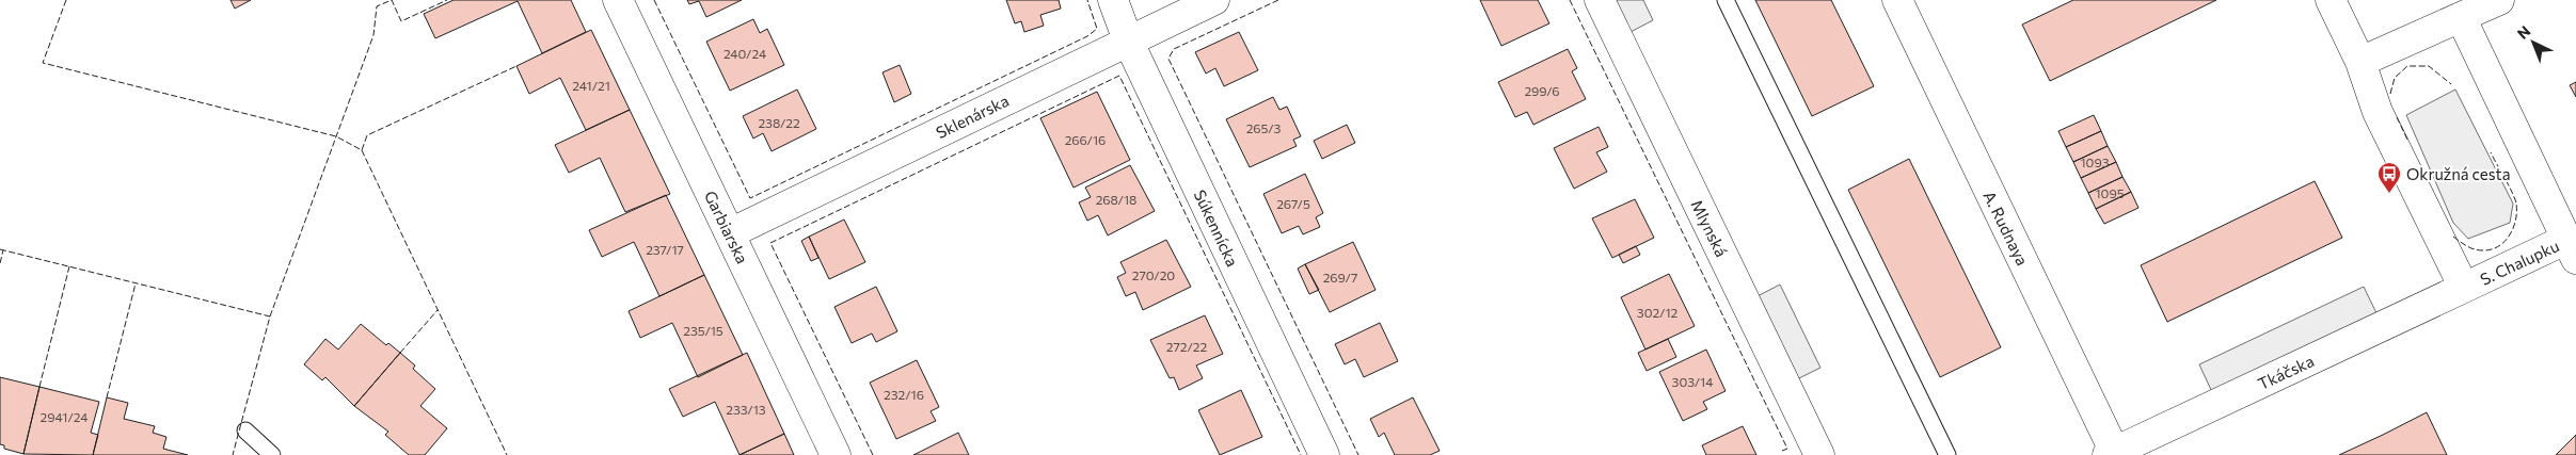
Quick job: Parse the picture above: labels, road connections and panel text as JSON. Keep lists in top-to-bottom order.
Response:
{
  "streets": {
    "street": [
      "Sklenárska",
      "Garbiarska",
      "Súkennícka",
      "Mlynská",
      "A. Rudnaya",
      "S. Chalupku",
      "Tkáčska"
    ]
  },
  "crossings": [
    ["Sklenárska", "Garbiarska"],
    ["Sklenárska", "Súkennícka"],
    ["A. Rudnaya", "Tkáčska"],
    ["S. Chalupku", "Tkáčska"]
  ],
  "places": {
    "bus stop": ["Okružná cesta"]
  },
  "house_numbers": [
    "240/24",
    "241/21",
    "299/6",
    "238/22",
    "265/3",
    "266/16",
    "1093",
    "1095",
    "268/18",
    "267/5",
    "237/17",
    "270/20",
    "269/7",
    "302/12",
    "235/15",
    "272/22",
    "303/14",
    "232/16",
    "233/13",
    "2941/24"
  ],
  "north": "top left"
}
